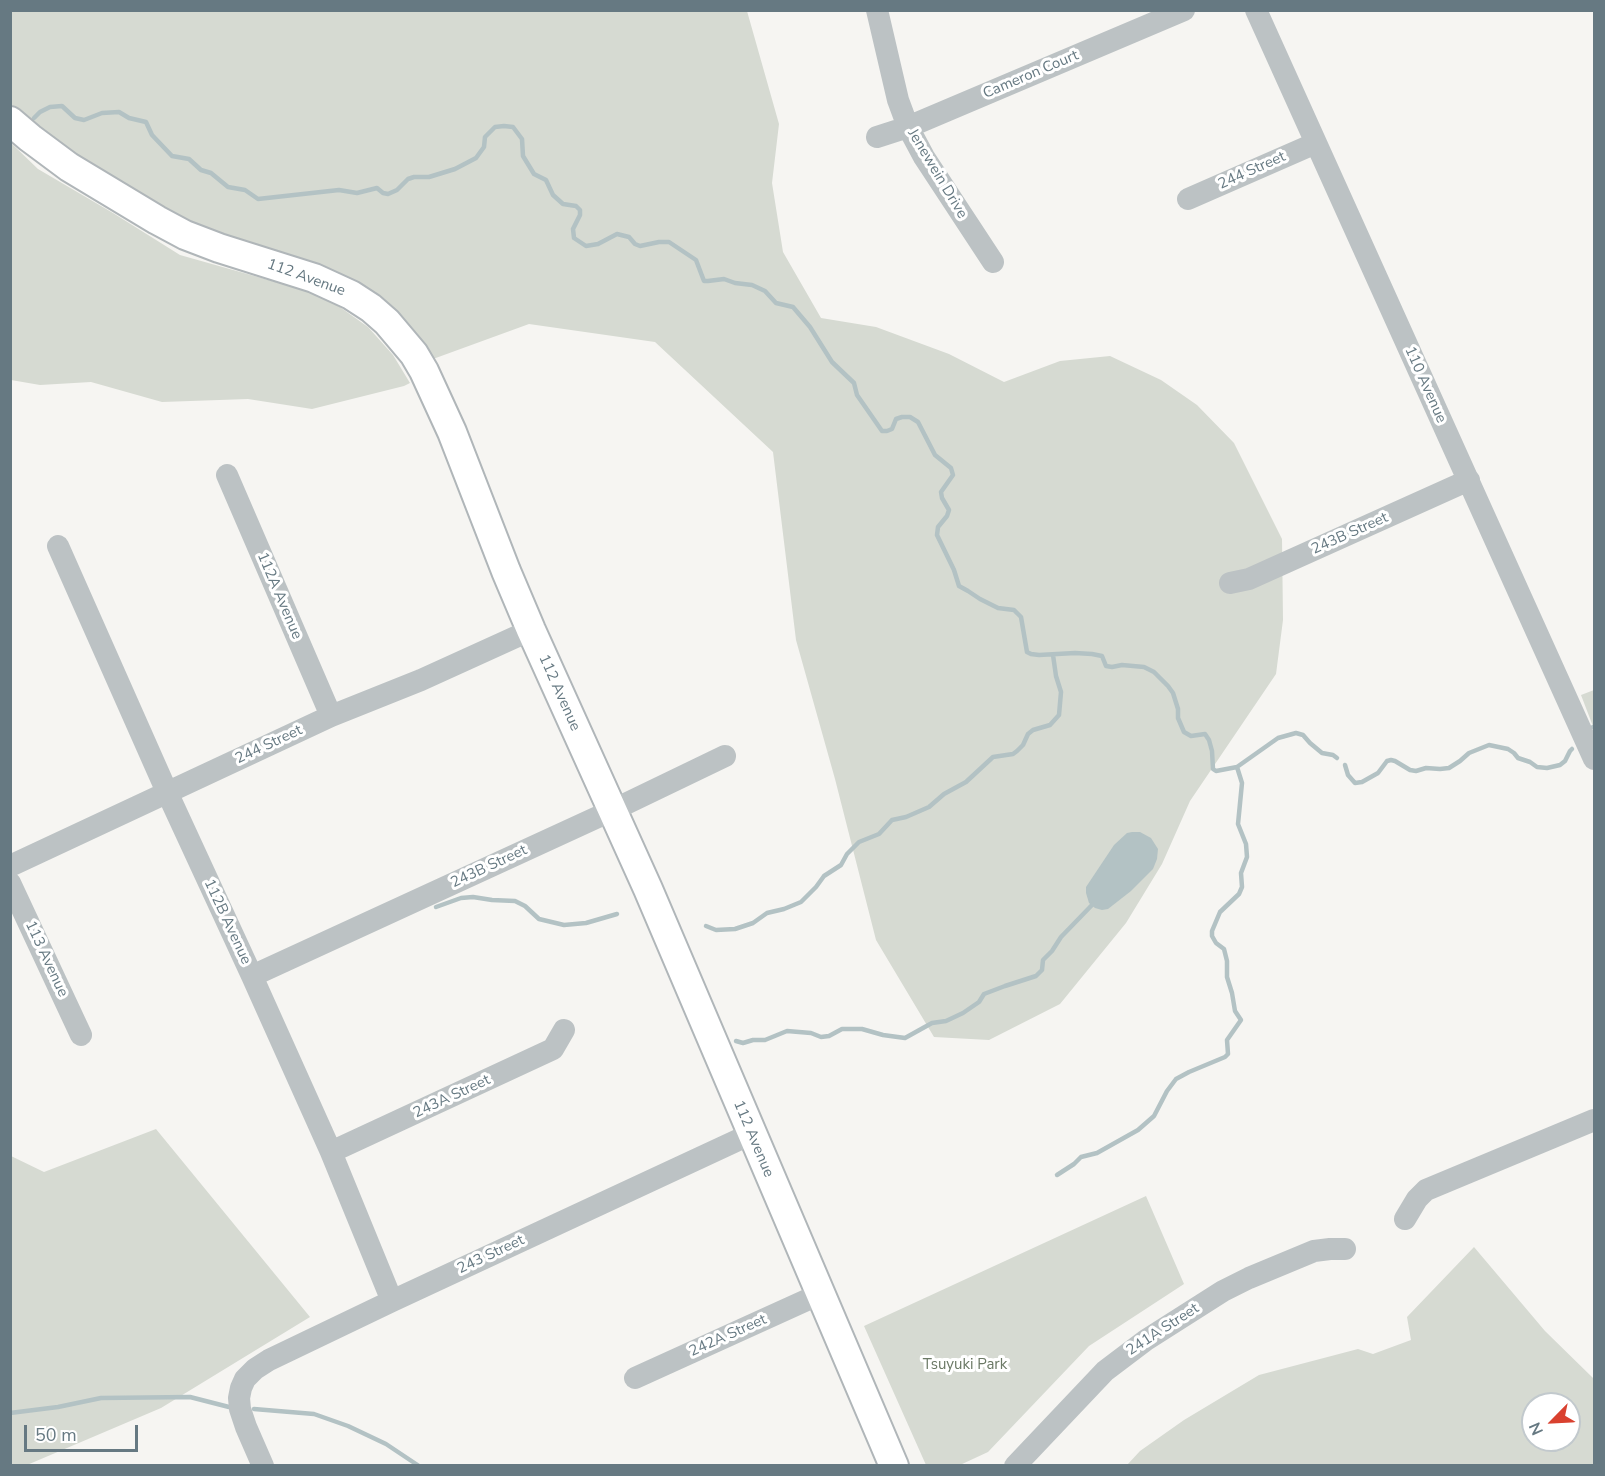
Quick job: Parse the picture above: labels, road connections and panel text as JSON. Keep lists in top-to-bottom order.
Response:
{
  "streets": {
    "main road": ["112 Avenue"],
    "street": [
      "Cameron Court",
      "244 Street",
      "Jenewein Drive",
      "110 Avenue",
      "243B Street",
      "112A Avenue",
      "112B Avenue",
      "113 Avenue",
      "243A Street",
      "243 Street",
      "241A Street",
      "242A Street"
    ]
  },
  "crossings": [
    ["Cameron Court", "Jenewein Drive"],
    ["244 Street", "112 Avenue"],
    ["244 Street", "110 Avenue"],
    ["244 Street", "112A Avenue"],
    ["244 Street", "112B Avenue"],
    ["112 Avenue", "243B Street"],
    ["112 Avenue", "243 Street"],
    ["112 Avenue", "242A Street"],
    ["110 Avenue", "243B Street"],
    ["243B Street", "112B Avenue"],
    ["112B Avenue", "243A Street"],
    ["112B Avenue", "243 Street"]
  ],
  "parks": ["Tsuyuki Park"],
  "scale_bar": "50 m",
  "north": "bottom left"
}
